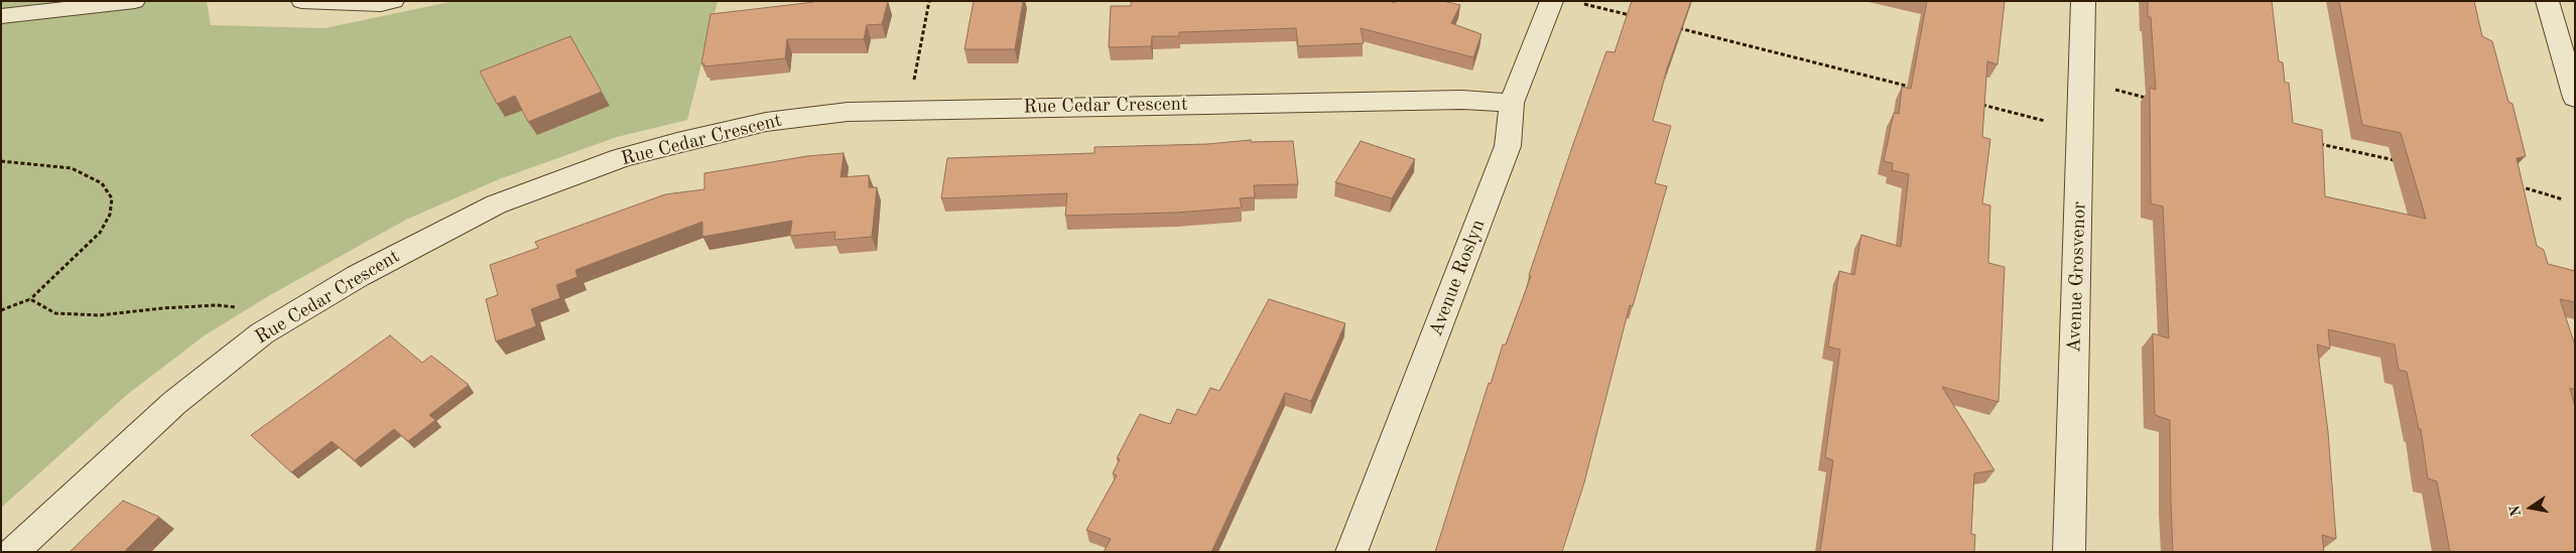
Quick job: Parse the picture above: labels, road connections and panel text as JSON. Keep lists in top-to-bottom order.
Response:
{
  "streets": {
    "street": ["Rue Cedar Crescent", "Avenue Grosvenor", "Avenue Roslyn"]
  },
  "crossings": [
    ["Rue Cedar Crescent", "Avenue Roslyn"]
  ],
  "north": "left"
}
